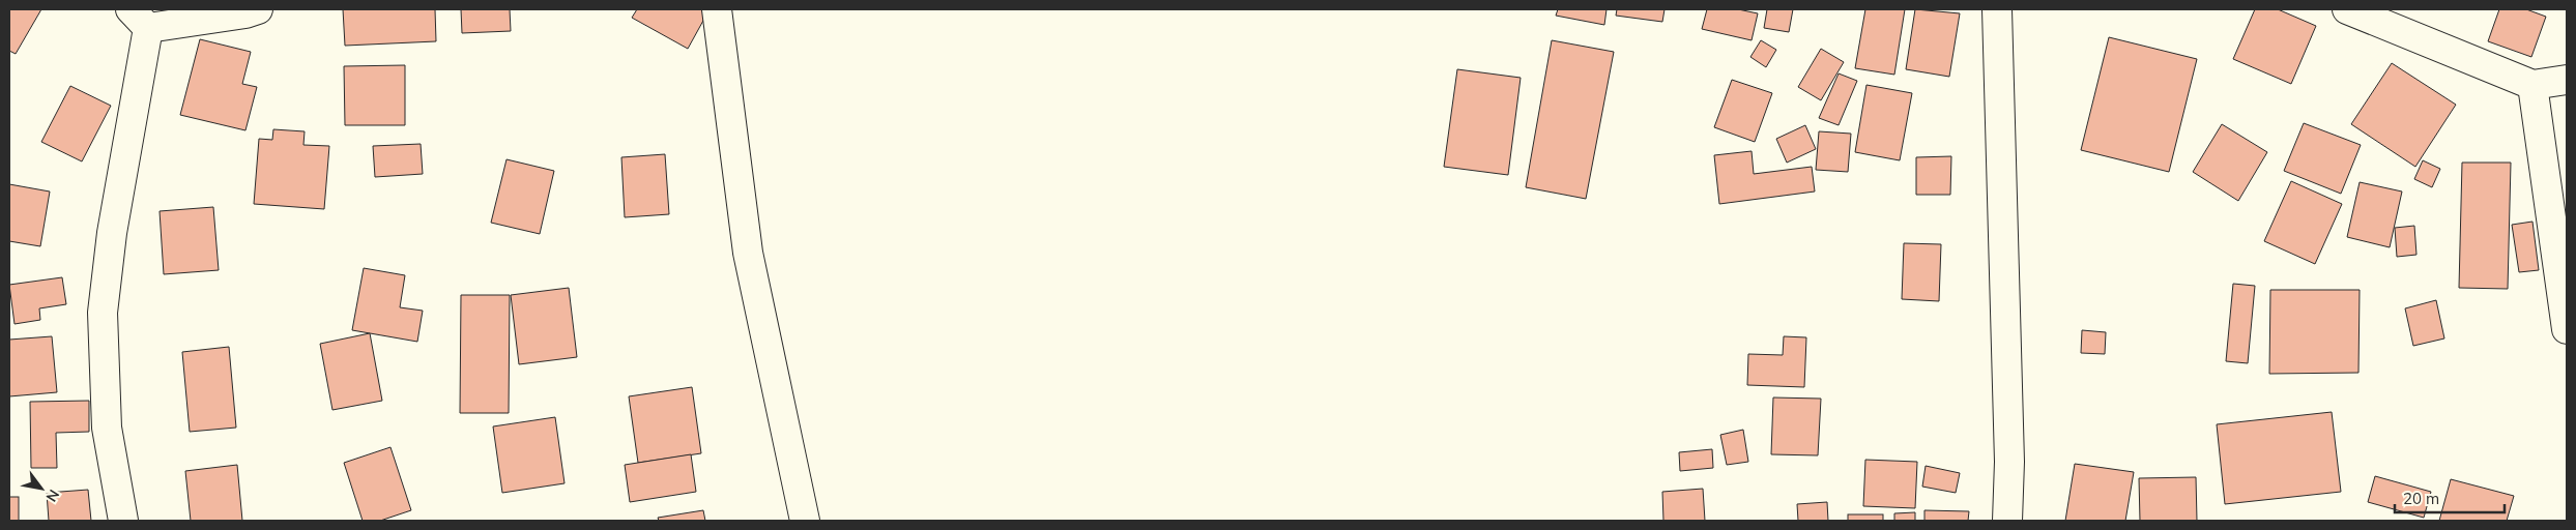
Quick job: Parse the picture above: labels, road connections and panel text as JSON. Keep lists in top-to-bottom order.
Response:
{
  "scale_bar": "20 m",
  "north": "bottom right"
}
